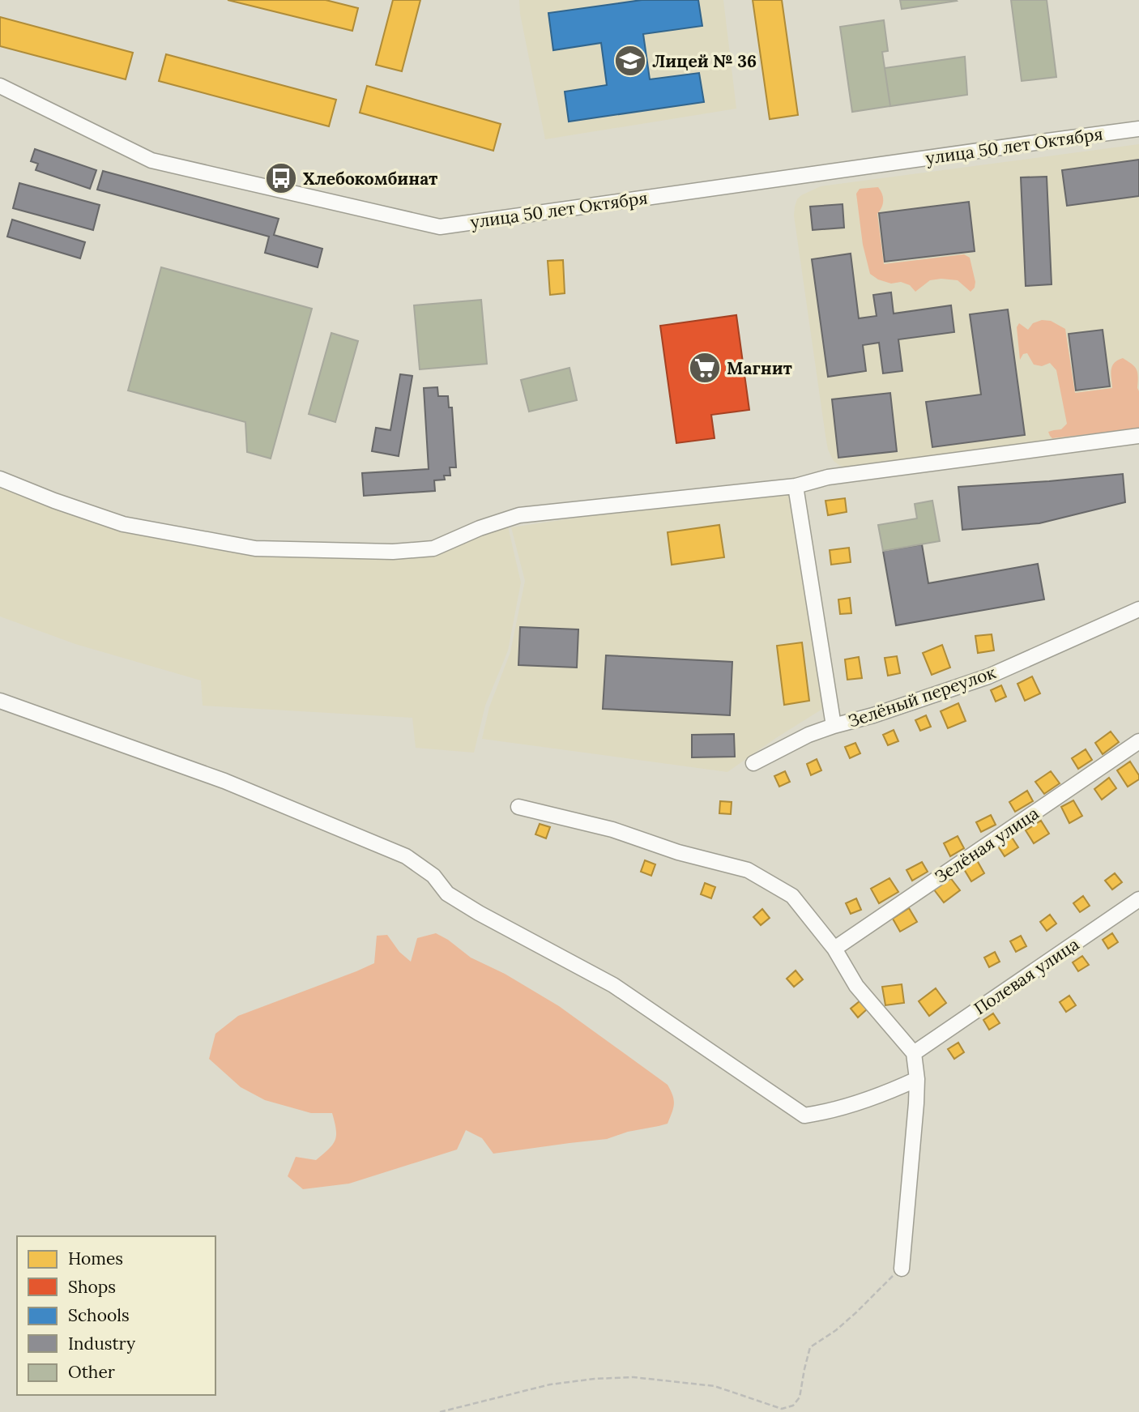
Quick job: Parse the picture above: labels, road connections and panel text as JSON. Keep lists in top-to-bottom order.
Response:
{
  "streets": {
    "street": [
      "улица 50 лет Октября",
      "Зелёный переулок",
      "Зелёная улица",
      "Полевая улица"
    ]
  },
  "places": {
    "school or university": ["Лицей № 36"],
    "bus stop": ["Хлебокомбинат"],
    "supermarket": ["Магнит"]
  },
  "legend": [
    "Homes",
    "Shops",
    "Schools",
    "Industry",
    "Other"
  ]
}
